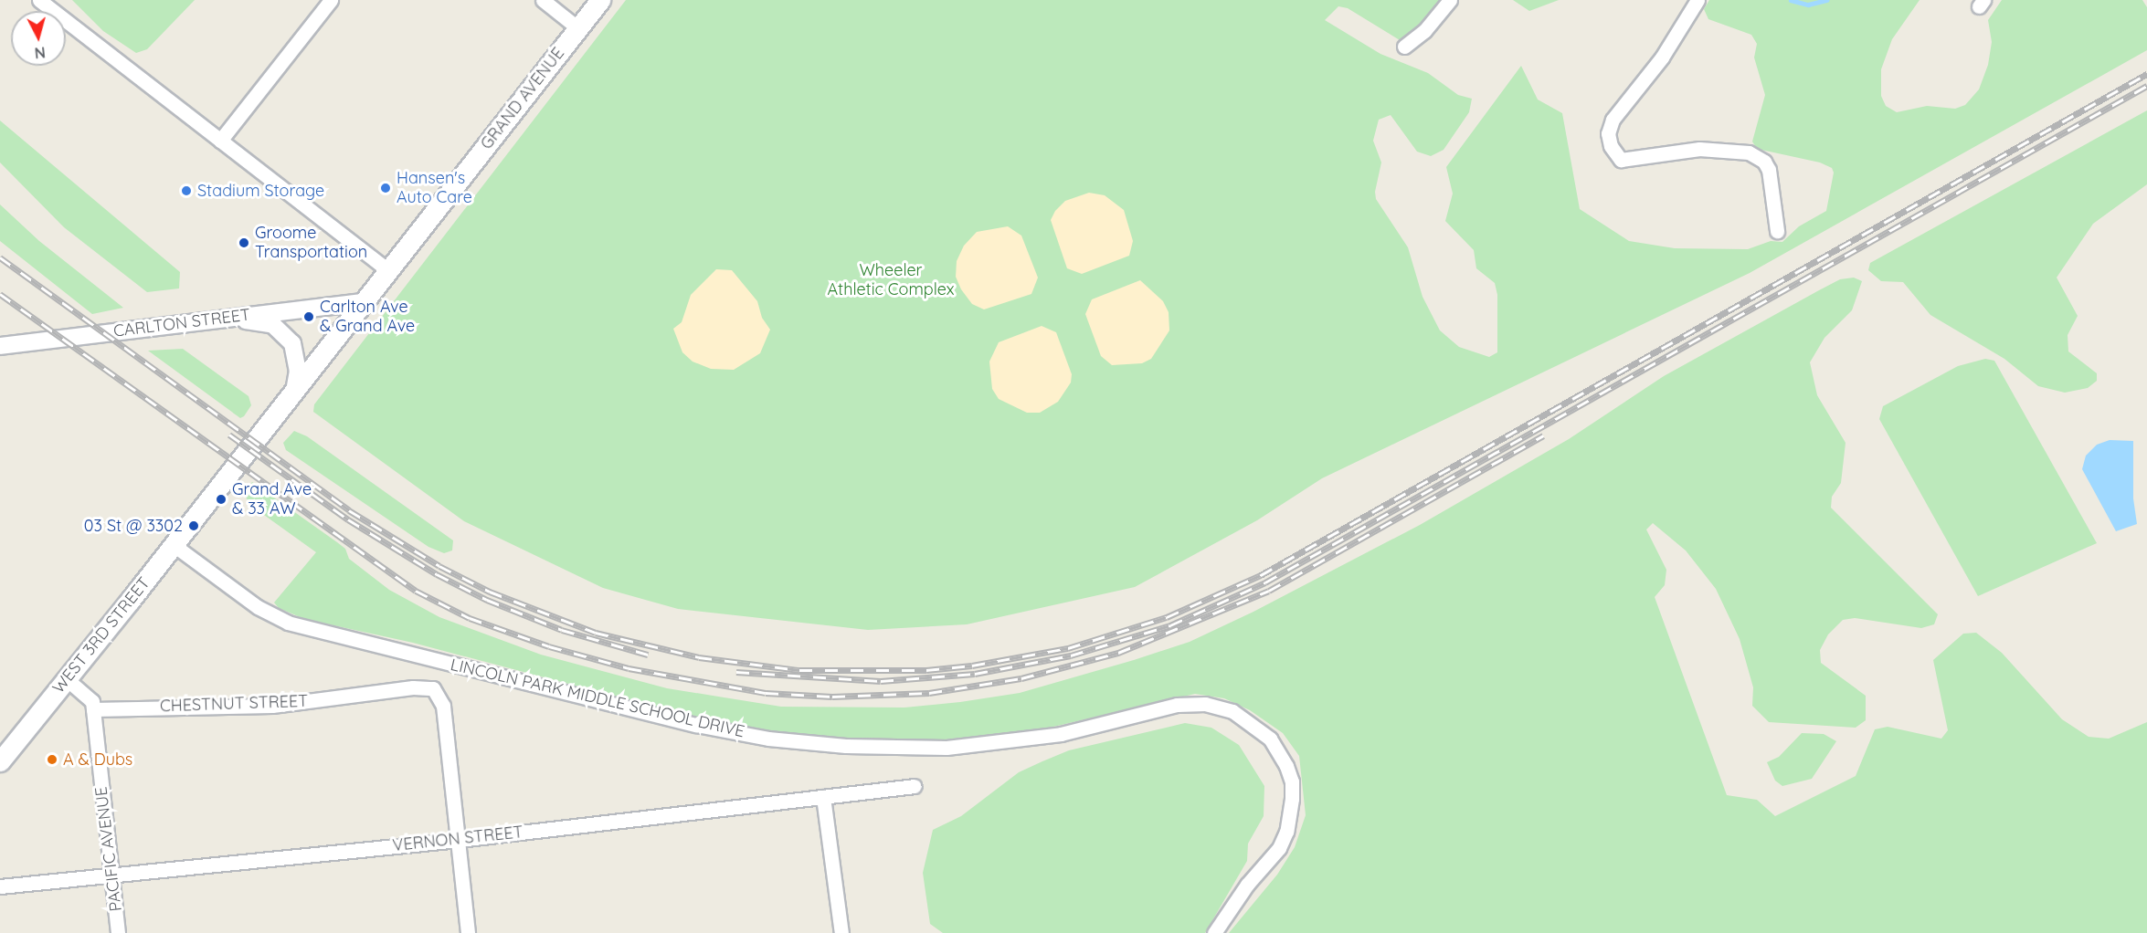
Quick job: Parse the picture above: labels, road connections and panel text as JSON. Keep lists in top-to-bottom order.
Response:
{
  "streets": {
    "main road": ["GRAND AVENUE", "WEST 3RD STREET"],
    "street": [
      "CARLTON STREET",
      "LINCOLN PARK MIDDLE SCHOOL DRIVE",
      "CHESTNUT STREET",
      "VERNON STREET",
      "PACIFIC AVENUE"
    ]
  },
  "crossings": [
    ["GRAND AVENUE", "CARLTON STREET"],
    ["GRAND AVENUE", "WEST 3RD STREET"],
    ["WEST 3RD STREET", "LINCOLN PARK MIDDLE SCHOOL DRIVE"],
    ["WEST 3RD STREET", "PACIFIC AVENUE"],
    ["CHESTNUT STREET", "VERNON STREET"],
    ["CHESTNUT STREET", "PACIFIC AVENUE"],
    ["VERNON STREET", "PACIFIC AVENUE"]
  ],
  "parks": ["Wheeler Athletic Complex"],
  "places": [
    "Hansen's Auto Care",
    "Stadium Storage",
    "Groome Transportation",
    "Carlton Ave & Grand Ave",
    "Grand Ave & 33 AW",
    "03 St @ 3302",
    "A & Dubs"
  ],
  "north": "bottom"
}
